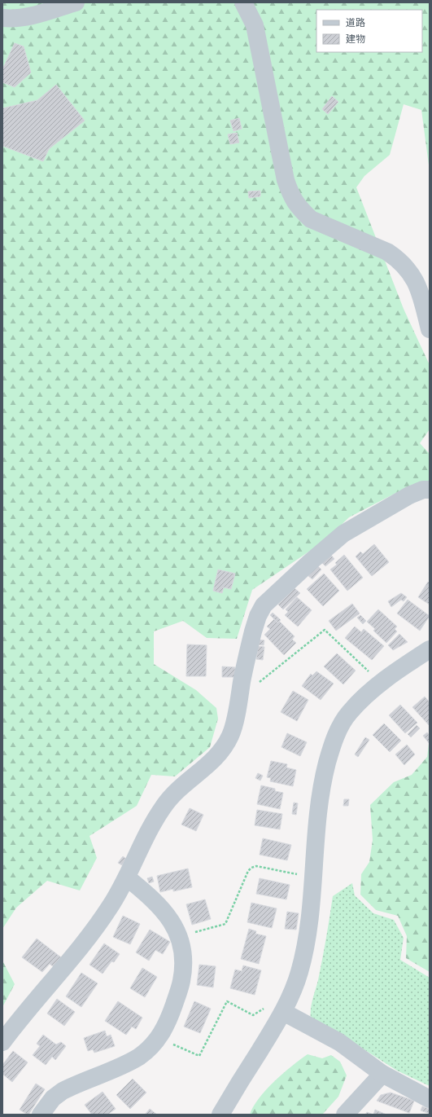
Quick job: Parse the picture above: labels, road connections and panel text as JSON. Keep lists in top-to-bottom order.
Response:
{
  "legend": ["道路", "建物"]
}
